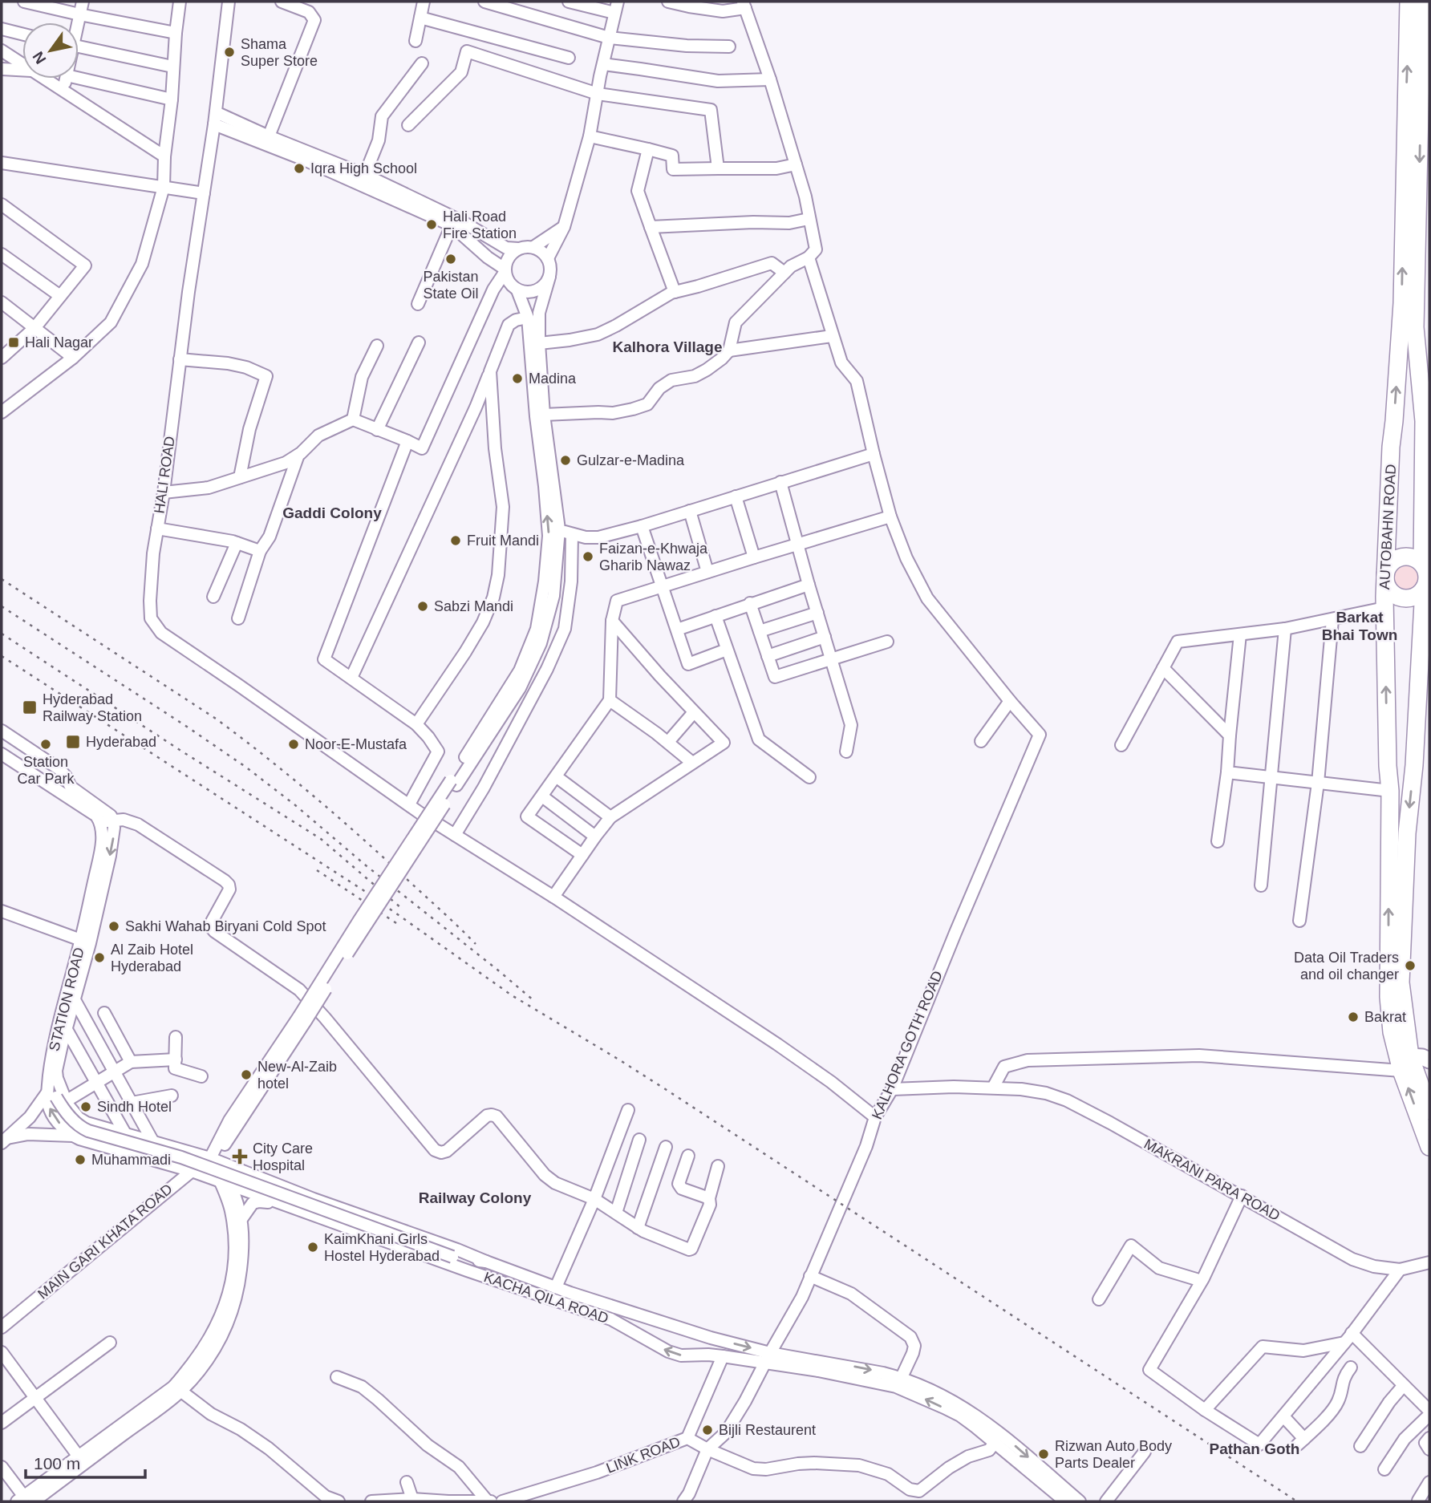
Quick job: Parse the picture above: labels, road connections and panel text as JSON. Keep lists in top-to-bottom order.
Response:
{
  "streets": {
    "highway": ["AUTOBAHN ROAD"],
    "street": [
      "HALI ROAD",
      "STATION ROAD",
      "KALHORA GOTH ROAD",
      "MAKRANI PARA ROAD",
      "MAIN GARI KHATA ROAD",
      "KACHA QILA ROAD",
      "LINK ROAD"
    ]
  },
  "crossings": [
    ["HALI ROAD", "KALHORA GOTH ROAD"],
    ["STATION ROAD", "MAIN GARI KHATA ROAD"],
    ["STATION ROAD", "KACHA QILA ROAD"],
    ["KALHORA GOTH ROAD", "MAKRANI PARA ROAD"],
    ["KALHORA GOTH ROAD", "KACHA QILA ROAD"],
    ["KALHORA GOTH ROAD", "LINK ROAD"],
    ["MAIN GARI KHATA ROAD", "KACHA QILA ROAD"],
    ["KACHA QILA ROAD", "LINK ROAD"]
  ],
  "districts": [
    "Kalhora Village",
    "Gaddi Colony",
    "Barkat Bhai Town",
    "Railway Colony",
    "Pathan Goth"
  ],
  "places": {
    "other": [
      "Shama Super Store",
      "Iqra High School",
      "Hali Road Fire Station",
      "Pakistan State Oil",
      "Madina",
      "Gulzar-e-Madina",
      "Fruit Mandi",
      "Faizan-e-Khwaja Gharib Nawaz",
      "Sabzi Mandi",
      "Station Car Park",
      "Noor-E-Mustafa",
      "Sakhi Wahab Biryani Cold Spot",
      "Al Zaib Hotel Hyderabad",
      "Data Oil Traders and oil changer",
      "Bakrat",
      "New-Al-Zaib hotel",
      "Sindh Hotel",
      "Muhammadi",
      "KaimKhani Girls Hostel Hyderabad",
      "Bijli Restaurent",
      "Rizwan Auto Body Parts Dealer"
    ],
    "transit": ["Hali Nagar", "Hyderabad Railway Station", "Hyderabad"],
    "health": ["City Care Hospital"]
  },
  "scale_bar": "100 m",
  "north": "bottom left"
}
